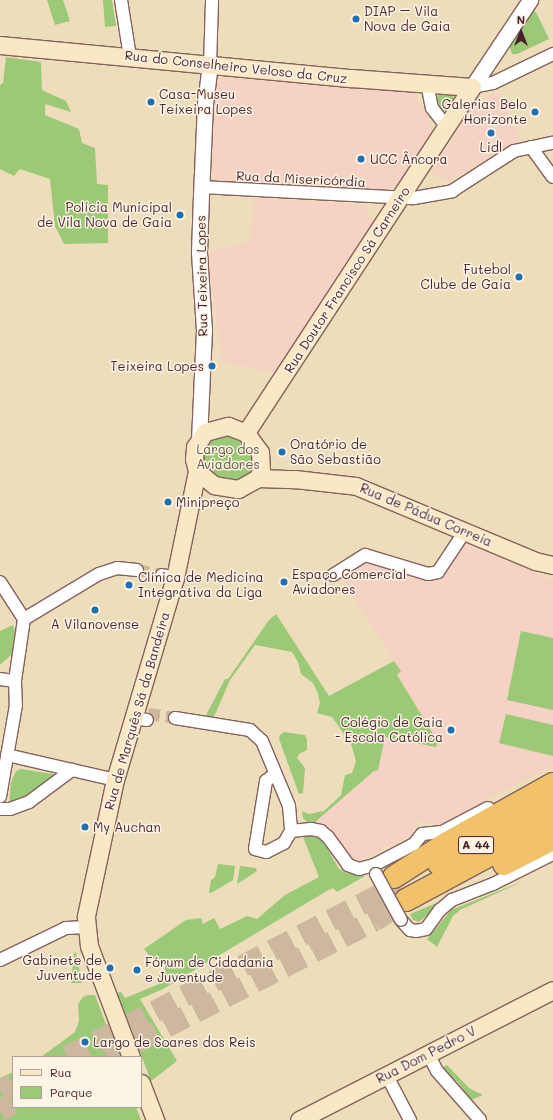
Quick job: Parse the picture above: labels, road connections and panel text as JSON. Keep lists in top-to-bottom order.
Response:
{
  "streets": {
    "highway": ["A 44"],
    "main road": [
      "Rua do Conselheiro Veloso da Cruz",
      "Rua Doutor Francisco Sá Carneiro",
      "Rua de Pádua Correia",
      "Rua de Marquês Sá da Bandeira",
      "Rua Dom Pedro V"
    ],
    "street": ["Rua da Misericórdia", "Rua Teixeira Lopes"]
  },
  "crossings": [
    ["Rua do Conselheiro Veloso da Cruz", "Rua Teixeira Lopes"],
    ["Rua do Conselheiro Veloso da Cruz", "Rua Doutor Francisco Sá Carneiro"],
    ["Rua da Misericórdia", "Rua Teixeira Lopes"],
    ["Rua da Misericórdia", "Rua Doutor Francisco Sá Carneiro"],
    ["Rua Teixeira Lopes", "Rua Doutor Francisco Sá Carneiro"],
    ["Rua Teixeira Lopes", "Rua de Pádua Correia"],
    ["Rua Teixeira Lopes", "Rua de Marquês Sá da Bandeira"],
    ["Rua Doutor Francisco Sá Carneiro", "Rua de Pádua Correia"],
    ["Rua Doutor Francisco Sá Carneiro", "Rua de Marquês Sá da Bandeira"],
    ["Rua de Pádua Correia", "Rua de Marquês Sá da Bandeira"]
  ],
  "parks": ["Largo dos Aviadores"],
  "places": [
    "DIAP – Vila Nova de Gaia",
    "Casa-Museu Teixeira Lopes",
    "Galerias Belo Horizonte",
    "Lidl",
    "UCC Âncora",
    "Polícia Municipal de Vila Nova de Gaia",
    "Futebol Clube de Gaia",
    "Teixeira Lopes",
    "Oratório de São Sebastião",
    "Minipreço",
    "Espaço Comercial Aviadores",
    "Clínica de Medicina Integrativa da Liga",
    "A Vilanovense",
    "Colégio de Gaia - Escola Católica",
    "My Auchan",
    "Gabinete de Juventude",
    "Fórum de Cidadania e Juventude",
    "Largo de Soares dos Reis"
  ],
  "legend": ["Rua", "Parque"],
  "north": "top"
}
